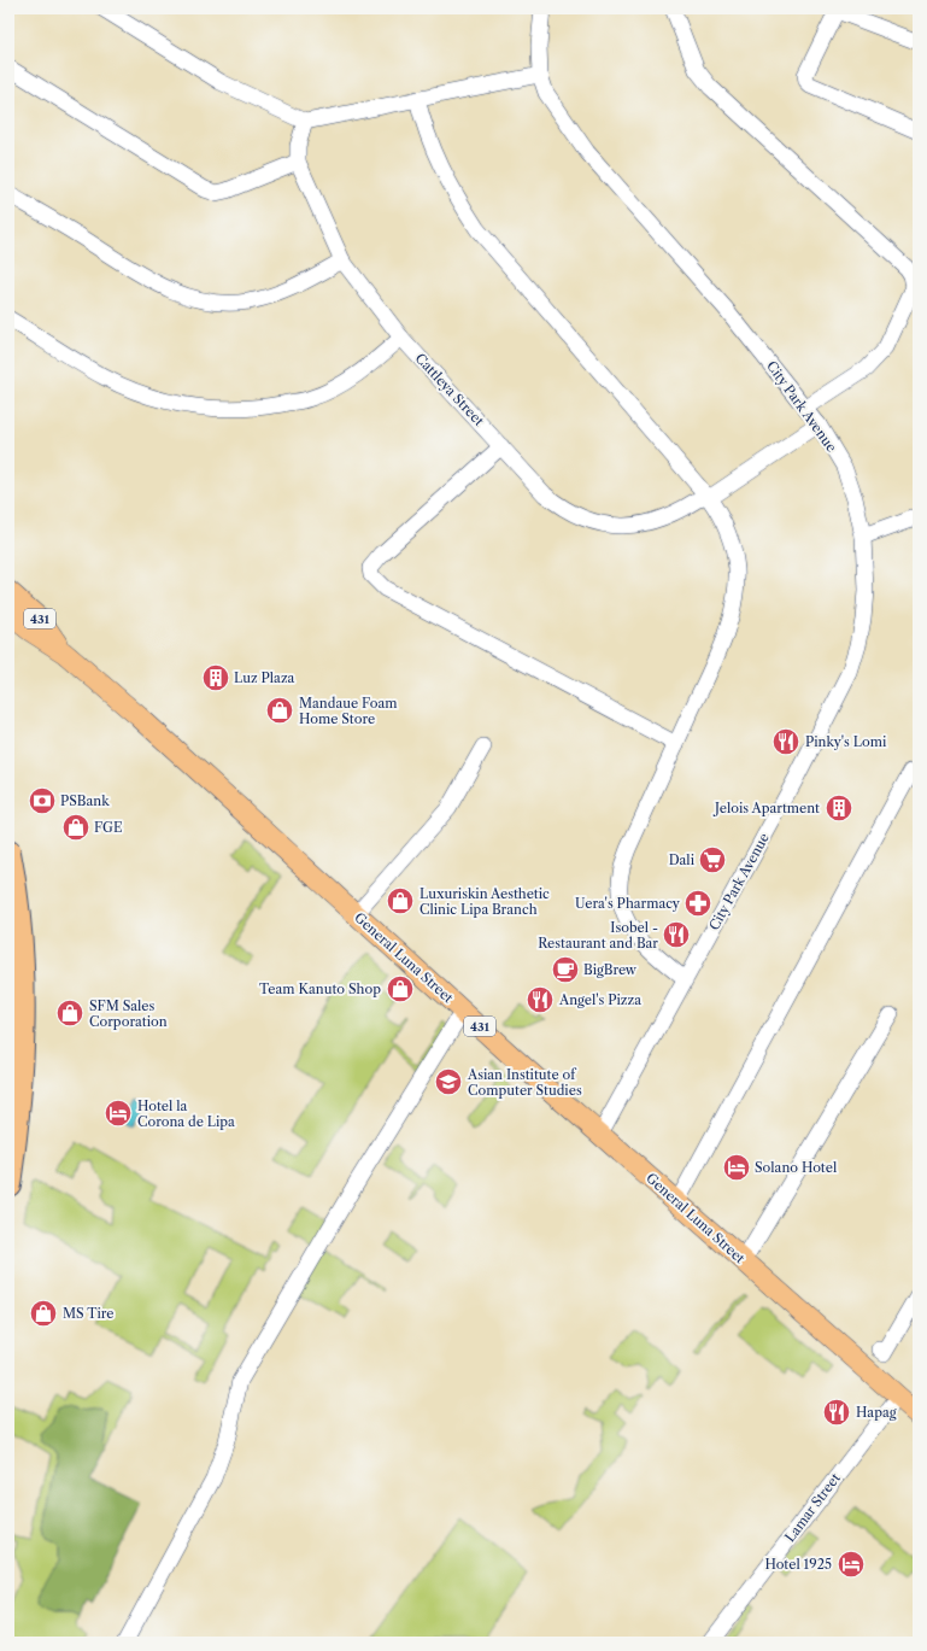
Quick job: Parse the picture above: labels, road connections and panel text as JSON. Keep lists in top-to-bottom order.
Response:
{
  "streets": {
    "main road": ["431", "General Luna Street"],
    "street": ["Cattleya Street", "City Park Avenue", "Lamar Street"]
  },
  "crossings": [
    ["Cattleya Street", "City Park Avenue"],
    ["City Park Avenue", "General Luna Street"],
    ["General Luna Street", "Lamar Street"]
  ],
  "places": {
    "building": ["Luz Plaza", "Jelois Apartment"],
    "shop": [
      "Mandaue Foam Home Store",
      "FGE",
      "Luxuriskin Aesthetic Clinic Lipa Branch",
      "Team Kanuto Shop",
      "SFM Sales Corporation",
      "MS Tire"
    ],
    "restaurant": [
      "Pinky's Lomi",
      "Isobel - Restaurant and Bar",
      "Angel's Pizza",
      "Hapag"
    ],
    "bank": ["PSBank"],
    "supermarket": ["Dali"],
    "pharmacy": ["Uera's Pharmacy"],
    "cafe": ["BigBrew"],
    "school or university": ["Asian Institute of Computer Studies"],
    "hotel": ["Hotel la Corona de Lipa", "Solano Hotel", "Hotel 1925"]
  }
}
